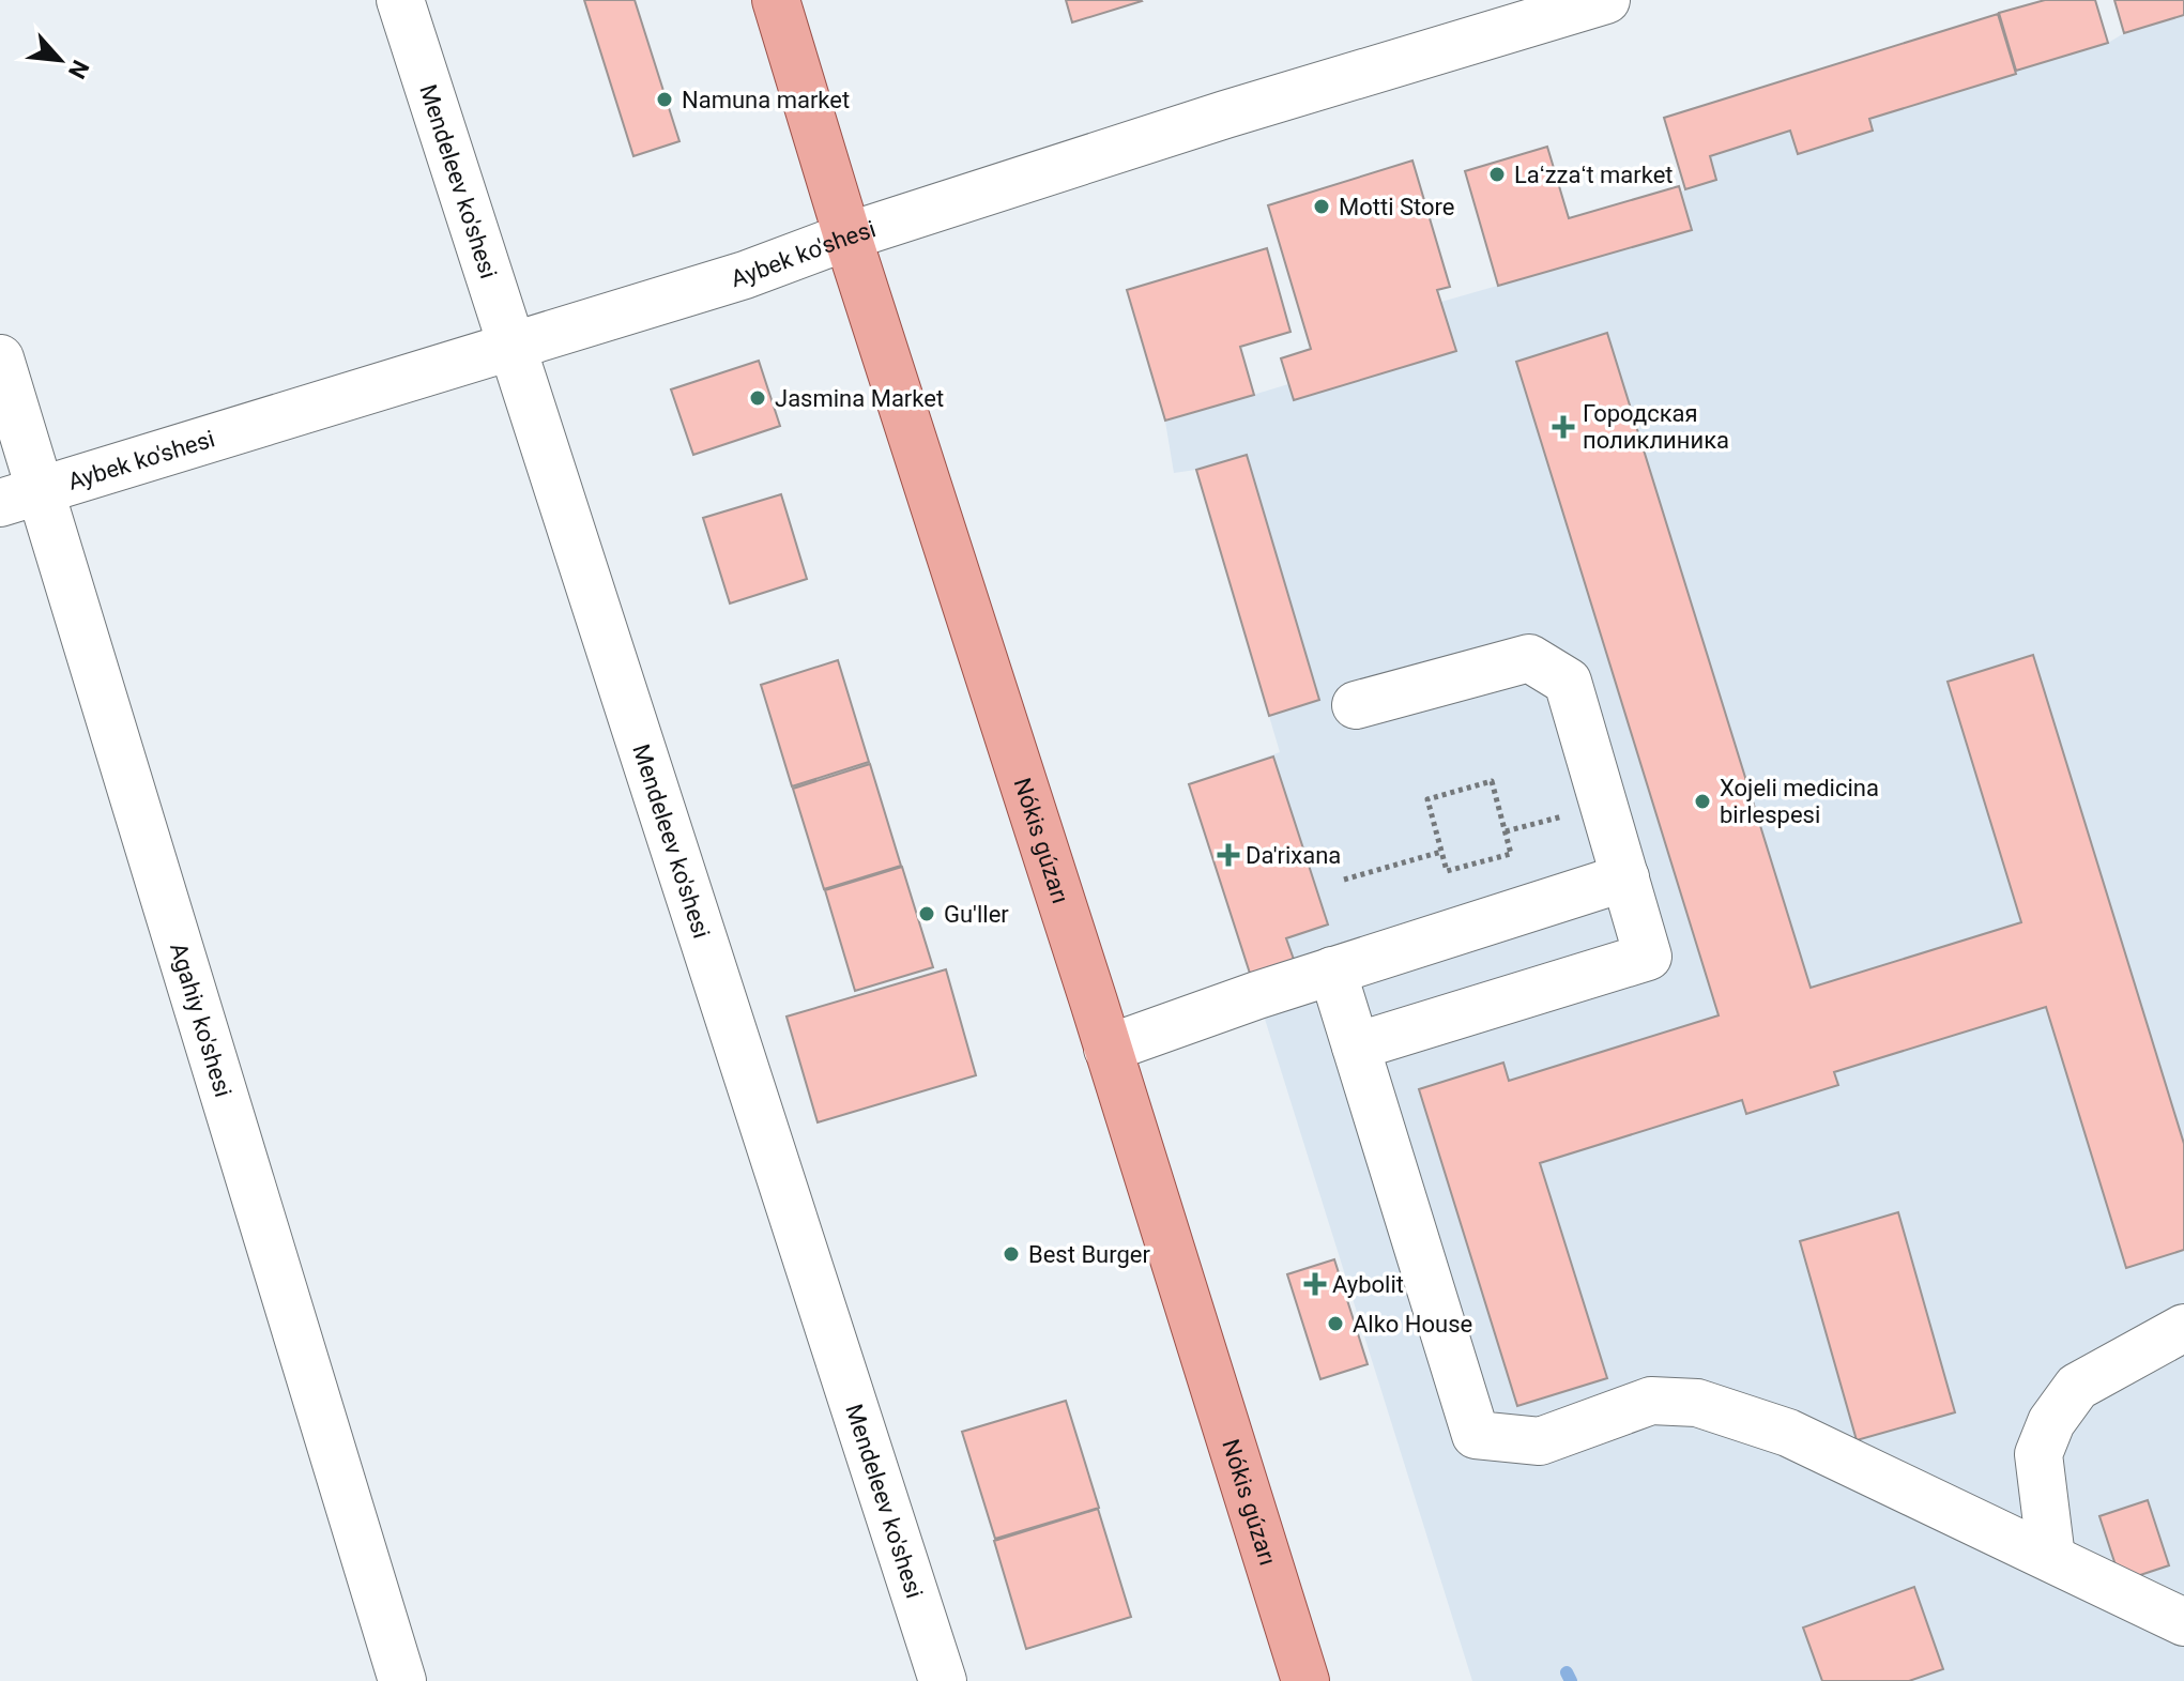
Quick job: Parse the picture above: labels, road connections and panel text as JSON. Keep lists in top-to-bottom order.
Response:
{
  "streets": {
    "main road": ["Nókis gúzarı"],
    "street": ["Mendeleev ko'shesi", "Aybek ko'shesi", "Agahiy ko'shesi"]
  },
  "crossings": [
    ["Mendeleev ko'shesi", "Aybek ko'shesi"],
    ["Aybek ko'shesi", "Nókis gúzarı"],
    ["Aybek ko'shesi", "Agahiy ko'shesi"]
  ],
  "places": {
    "other": [
      "Namuna market",
      "Laʻzzaʻt market",
      "Motti Store",
      "Jasmina Market",
      "Xojeli medicina birlespesi",
      "Gu'ller",
      "Best Burger",
      "Alko House"
    ],
    "health": ["Городская поликлиника", "Da'rixana", "Aybolit"]
  },
  "north": "bottom right"
}
